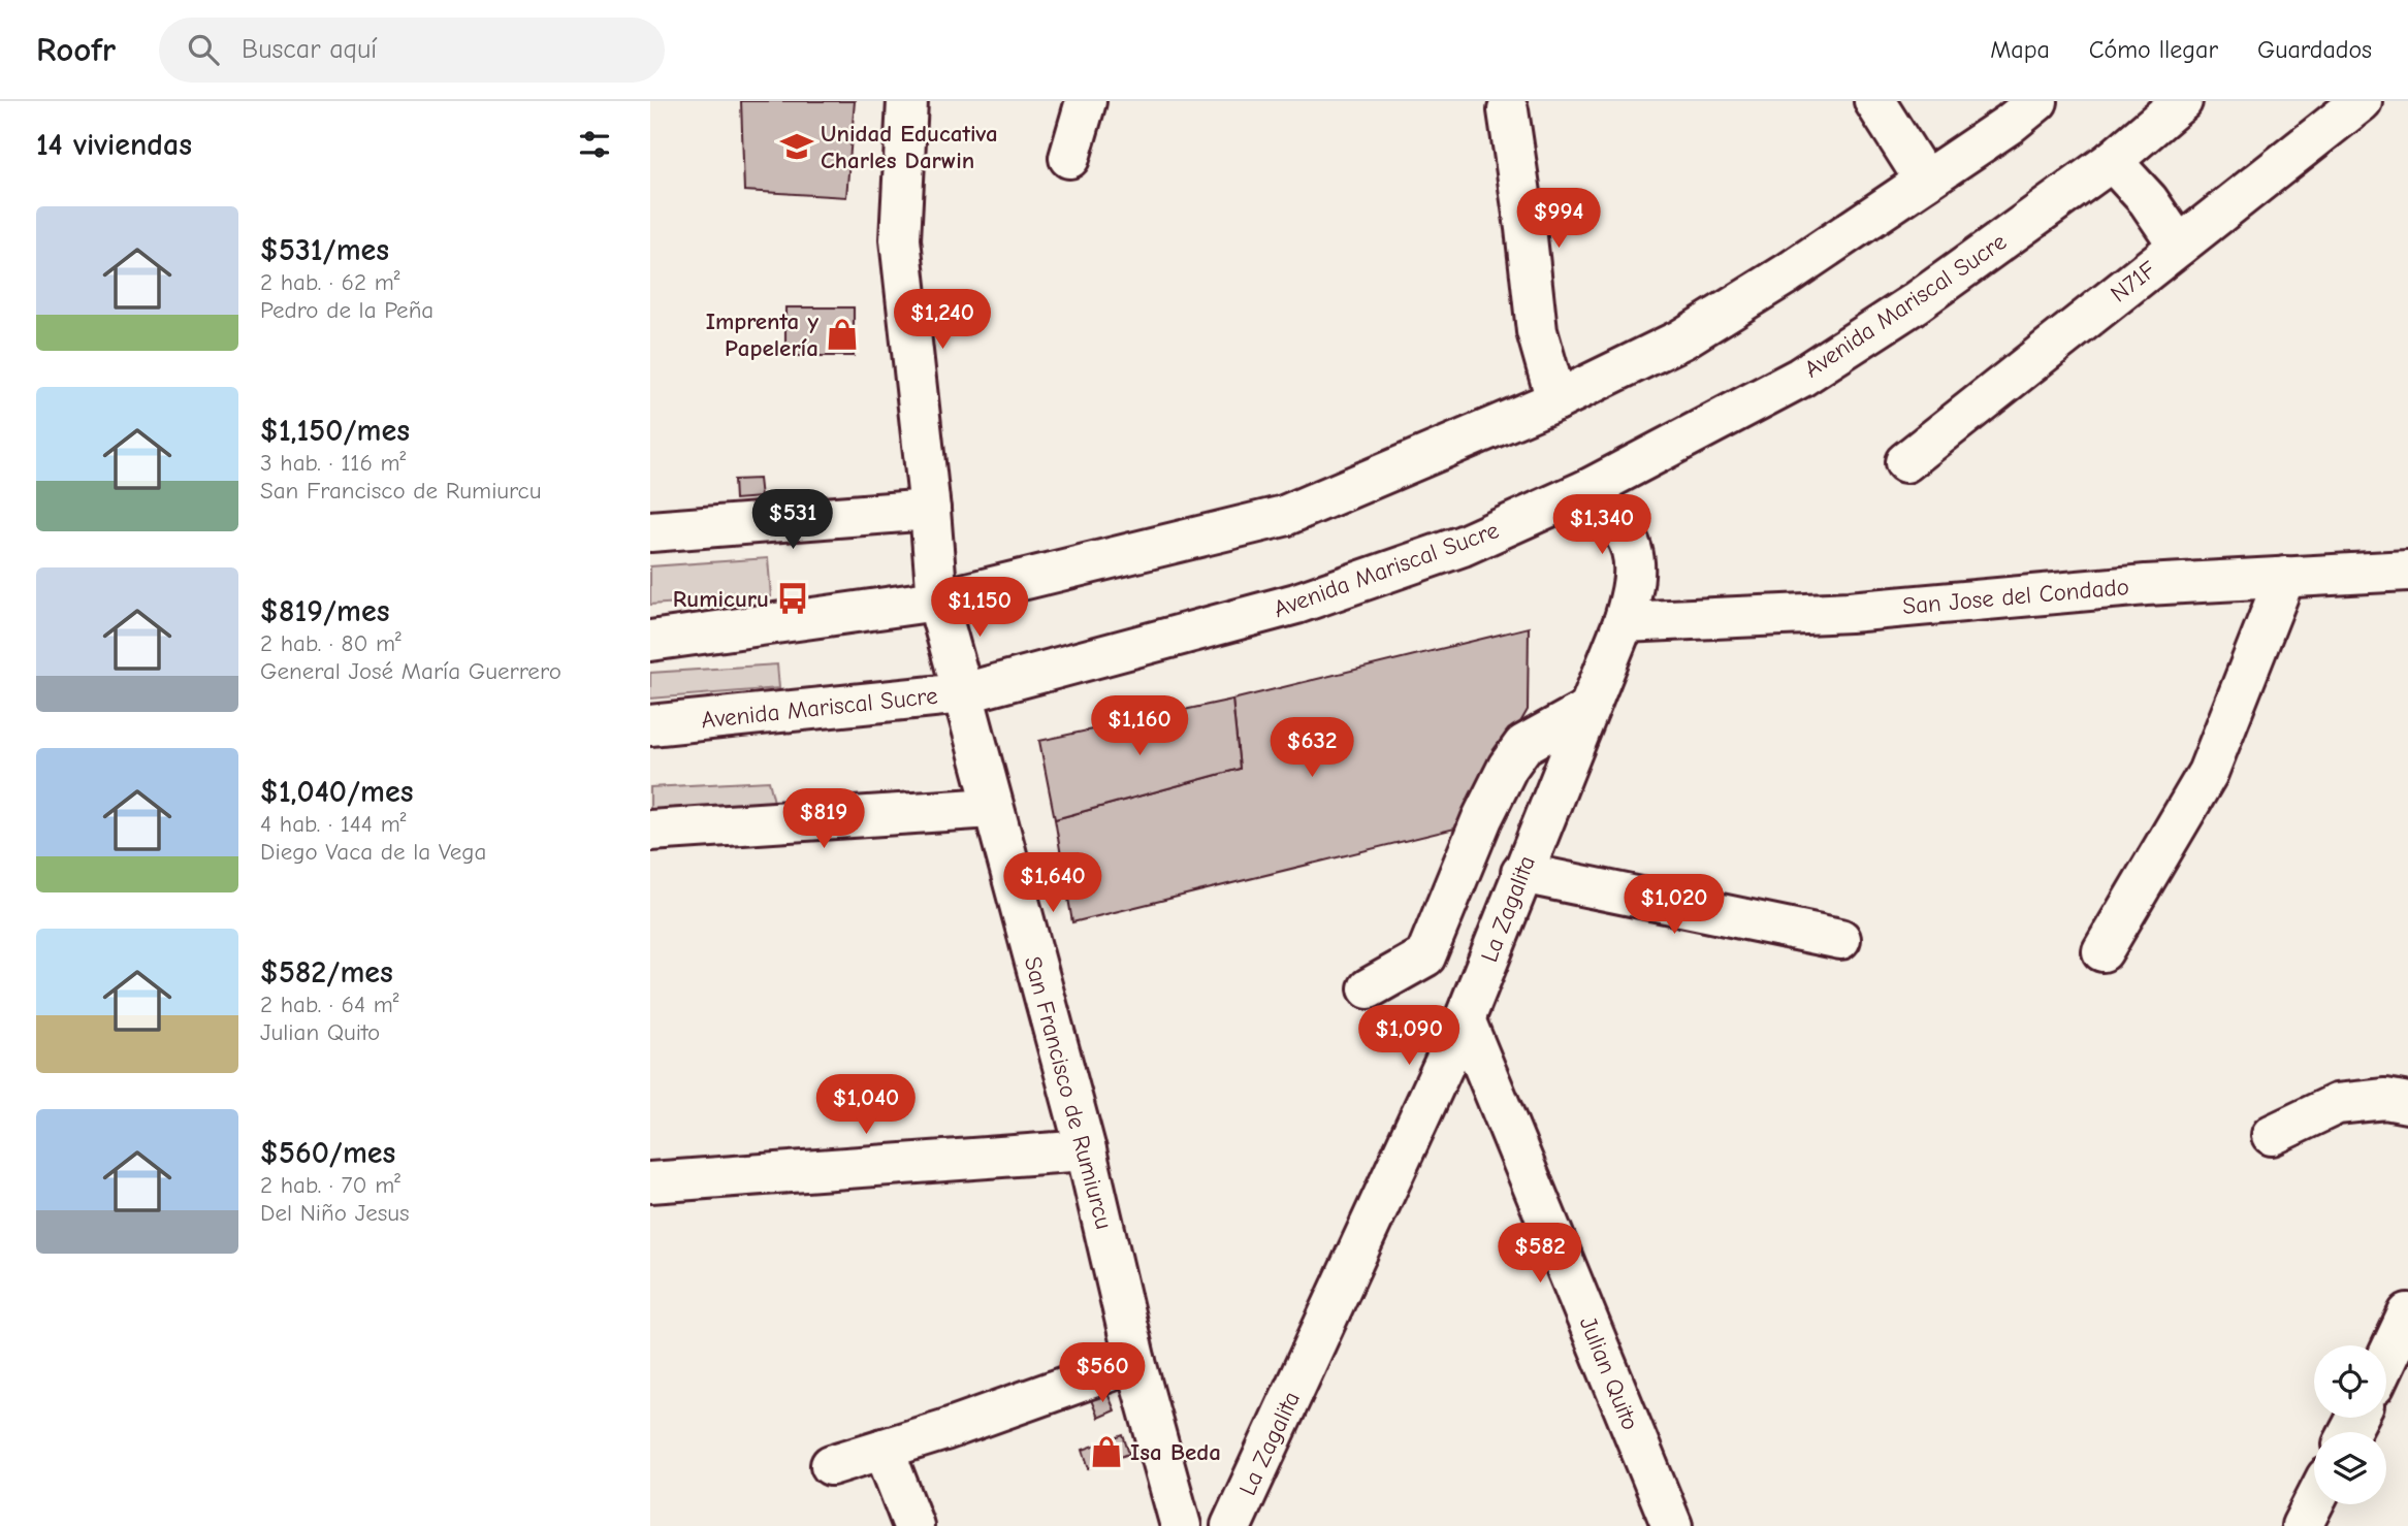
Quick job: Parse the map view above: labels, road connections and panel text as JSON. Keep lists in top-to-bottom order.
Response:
{
  "streets": {
    "street": [
      "N71F",
      "Avenida Mariscal Sucre",
      "San Jose del Condado",
      "La Zagalita",
      "San Francisco de Rumiurcu",
      "Julian Quito"
    ]
  },
  "crossings": [
    ["Avenida Mariscal Sucre", "La Zagalita"],
    ["Avenida Mariscal Sucre", "San Francisco de Rumiurcu"],
    ["San Jose del Condado", "La Zagalita"],
    ["La Zagalita", "Julian Quito"]
  ],
  "places": {
    "school or university": ["Unidad Educativa Charles Darwin"],
    "shop": ["Imprenta y Papelería", "Isa Beda"],
    "bus stop": ["Rumicuru"]
  },
  "page": {
    "header": "Roofr",
    "search": "Buscar aquí",
    "nav": ["Mapa", "Cómo llegar", "Guardados"],
    "heading": "14 viviendas",
    "list": [
      {
        "name": "$531/mes",
        "note": "2 hab. · 62 m² · Pedro de la Peña"
      },
      {
        "name": "$1,150/mes",
        "note": "3 hab. · 116 m² · San Francisco de Rumiurcu"
      },
      {
        "name": "$819/mes",
        "note": "2 hab. · 80 m² · General José María Guerrero"
      },
      {
        "name": "$1,040/mes",
        "note": "4 hab. · 144 m² · Diego Vaca de la Vega"
      },
      {
        "name": "$582/mes",
        "note": "2 hab. · 64 m² · Julian Quito"
      },
      {
        "name": "$560/mes",
        "note": "2 hab. · 70 m² · Del Niño Jesus"
      }
    ],
    "price": [
      "$994",
      "$1,240",
      "$531",
      "$1,340",
      "$1,150",
      "$1,160",
      "$632",
      "$819",
      "$1,640",
      "$1,020",
      "$1,090",
      "$1,040",
      "$582",
      "$560"
    ]
  }
}
